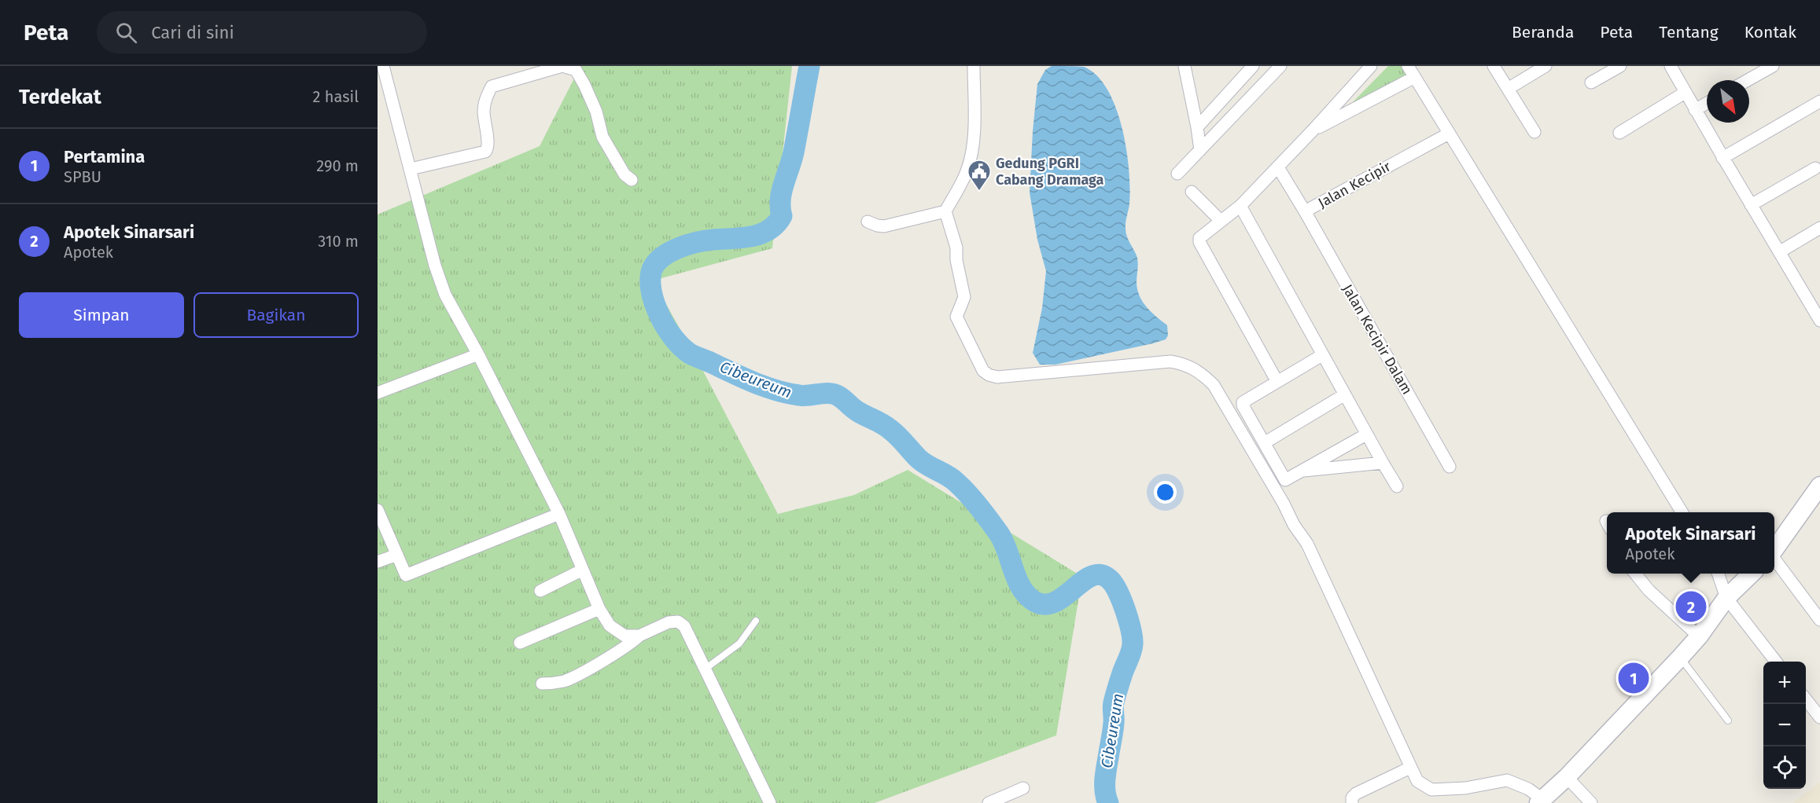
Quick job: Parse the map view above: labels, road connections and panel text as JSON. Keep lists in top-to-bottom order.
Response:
{
  "streets": {
    "street": ["Jalan Kecipir", "Jalan Kecipir Dalam"]
  },
  "crossings": [
    ["Jalan Kecipir", "Jalan Kecipir Dalam"]
  ],
  "water": ["Cibeureum"],
  "places": {
    "public building": ["Gedung PGRI Cabang Dramaga"]
  },
  "north": "bottom right",
  "page": {
    "header": "Peta",
    "search": "Cari di sini",
    "nav": [
      "Beranda",
      "Peta",
      "Tentang",
      "Kontak"
    ],
    "heading": ["Terdekat", "2 hasil"],
    "list": [
      {
        "mark": "1",
        "name": "Pertamina",
        "note": "SPBU",
        "value": "290 m"
      },
      {
        "mark": "2",
        "name": "Apotek Sinarsari",
        "note": "Apotek",
        "value": "310 m"
      }
    ],
    "buttons": ["Simpan", "Bagikan"],
    "popup": ["Apotek Sinarsari", "Apotek"],
    "pins": ["2", "1"],
    "map_buttons": ["+", "−"]
  }
}
